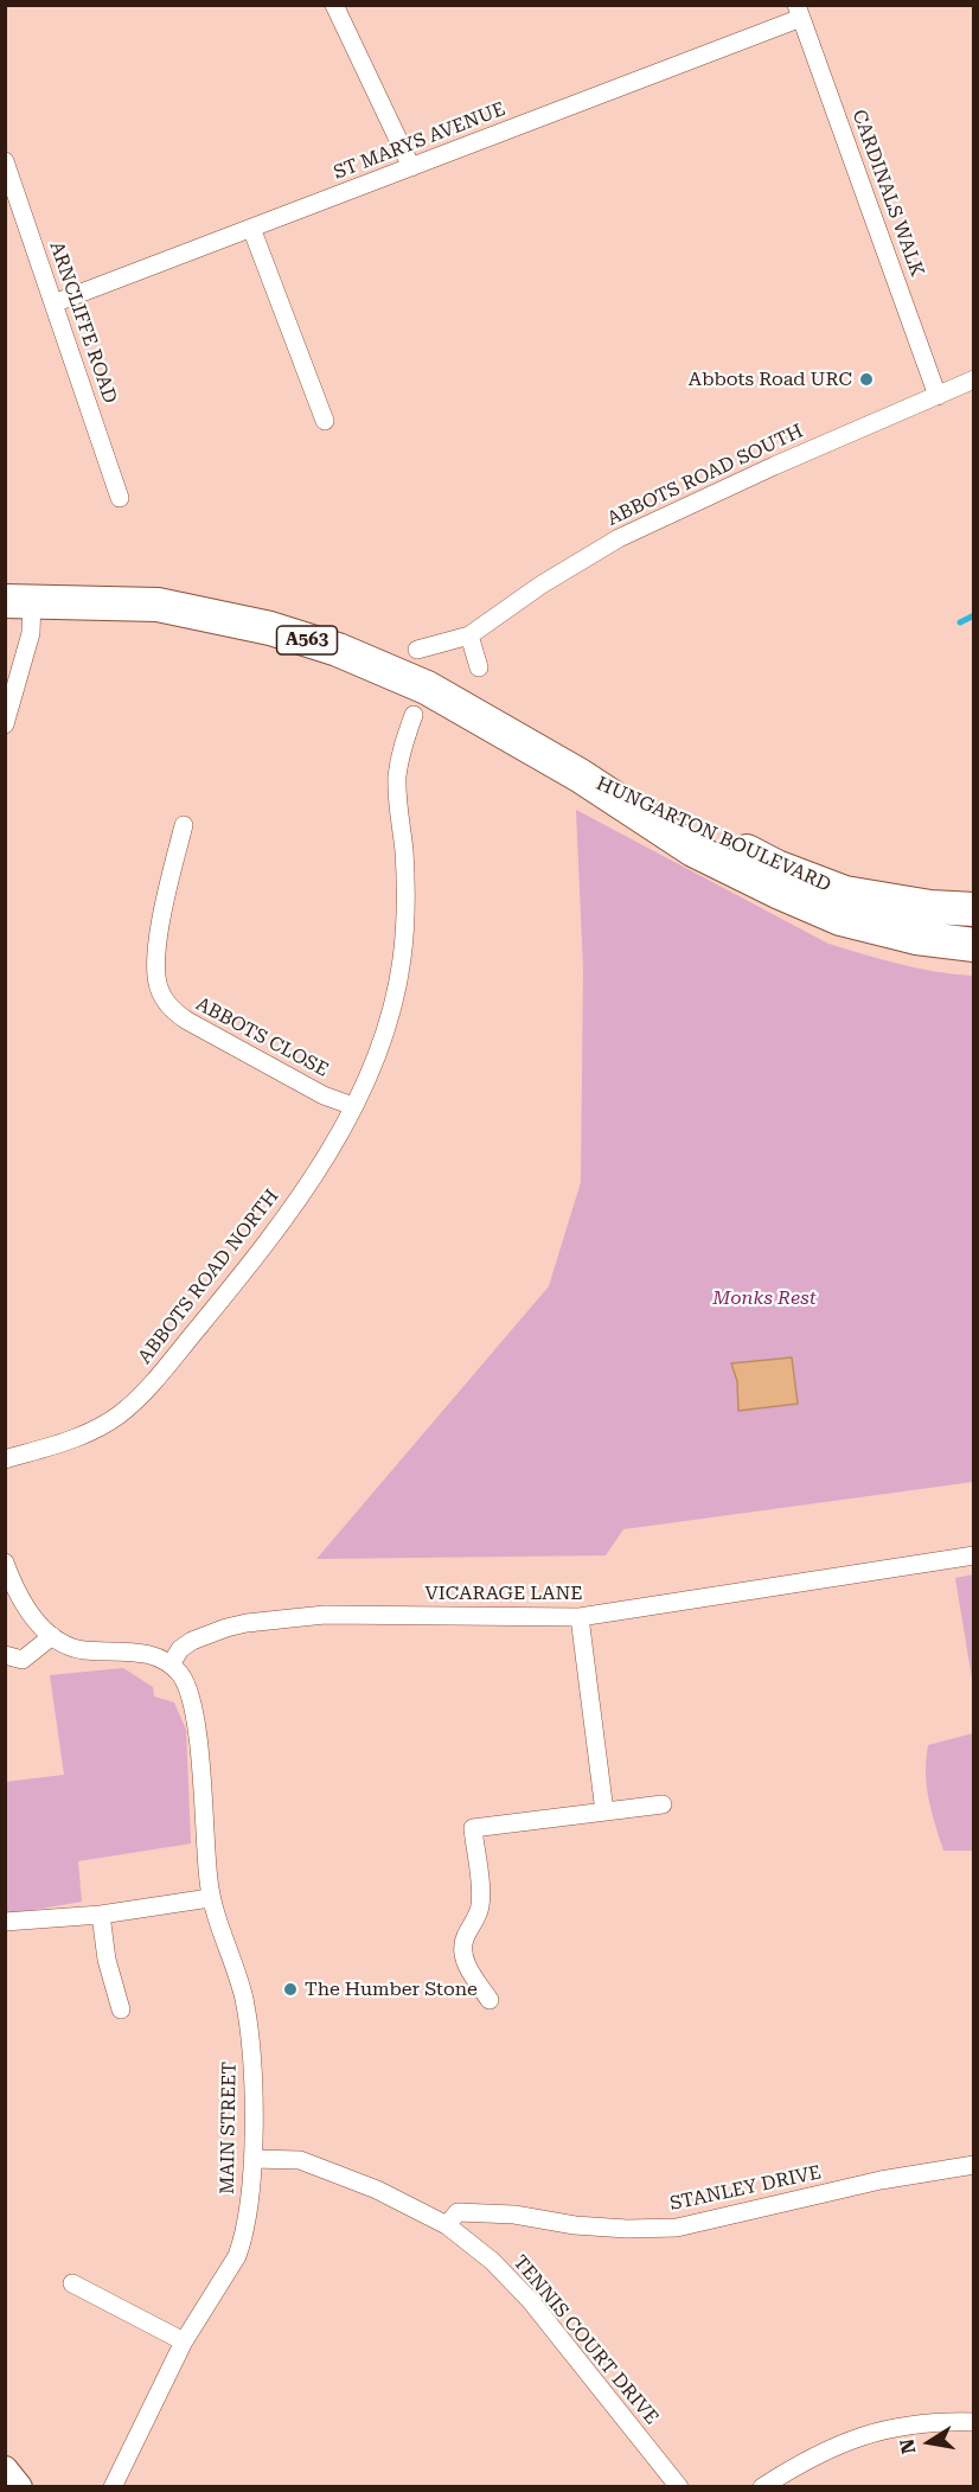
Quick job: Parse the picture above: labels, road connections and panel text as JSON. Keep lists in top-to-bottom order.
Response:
{
  "streets": {
    "highway": ["A563", "HUNGARTON BOULEVARD"],
    "street": [
      "ST MARYS AVENUE",
      "CARDINALS WALK",
      "ARNCLIFFE ROAD",
      "ABBOTS ROAD SOUTH",
      "ABBOTS CLOSE",
      "ABBOTS ROAD NORTH",
      "VICARAGE LANE",
      "MAIN STREET",
      "STANLEY DRIVE",
      "TENNIS COURT DRIVE"
    ]
  },
  "crossings": [
    ["ST MARYS AVENUE", "CARDINALS WALK"],
    ["ST MARYS AVENUE", "ARNCLIFFE ROAD"],
    ["CARDINALS WALK", "ABBOTS ROAD SOUTH"],
    ["ABBOTS CLOSE", "ABBOTS ROAD NORTH"],
    ["VICARAGE LANE", "MAIN STREET"],
    ["MAIN STREET", "TENNIS COURT DRIVE"],
    ["STANLEY DRIVE", "TENNIS COURT DRIVE"]
  ],
  "parks": ["Monks Rest"],
  "places": ["Abbots Road URC", "The Humber Stone"],
  "north": "left"
}
